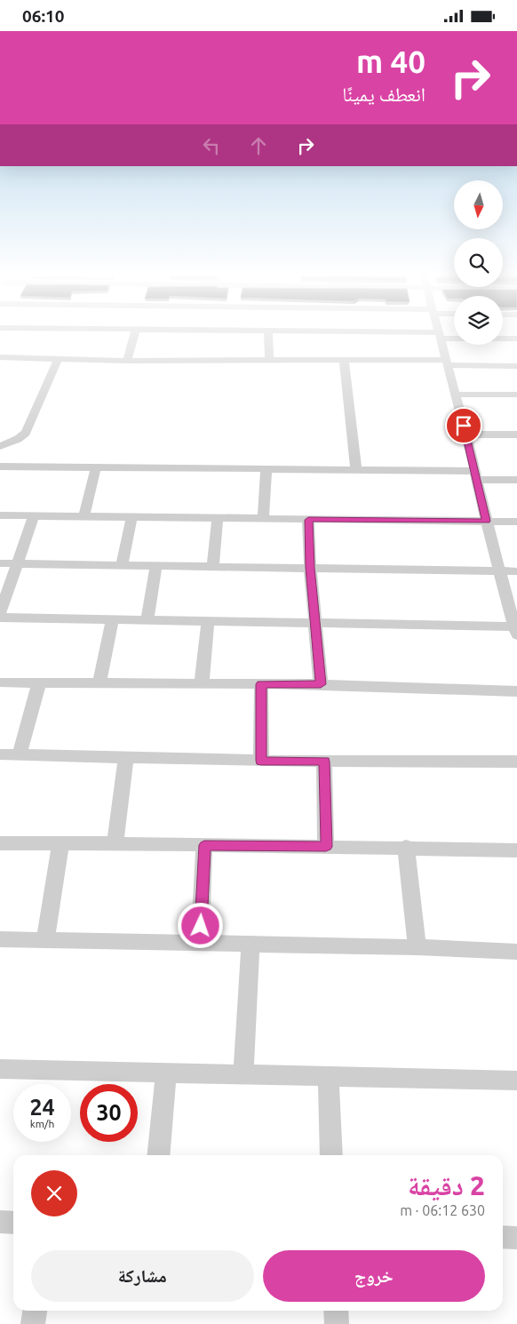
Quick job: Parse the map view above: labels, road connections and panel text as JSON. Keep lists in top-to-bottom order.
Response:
{
  "north": "bottom",
  "page": {
    "status": "06:10",
    "turn": ["40 m", "انعطف يمينًا"],
    "speed": "24 km/h",
    "limit": "30",
    "heading": ["2 دقيقة", "630 m · 06:12"],
    "buttons": ["خروج", "مشاركة"]
  }
}
